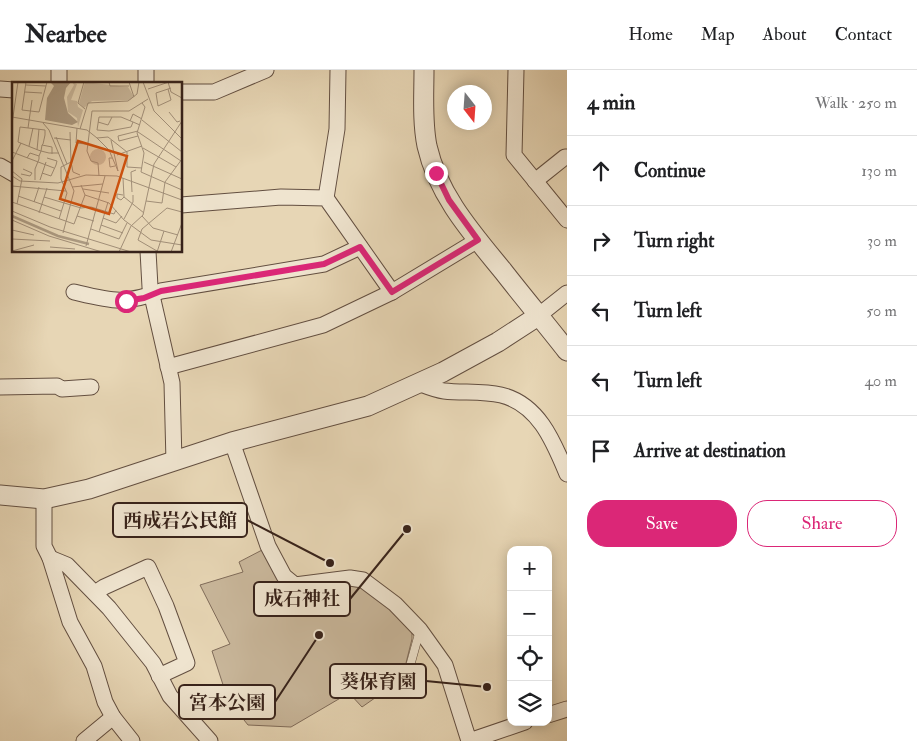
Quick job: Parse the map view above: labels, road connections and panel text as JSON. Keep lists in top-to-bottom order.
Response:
{
  "places": [
    "成石神社",
    "西成岩公民館",
    "宮本公園",
    "葵保育園"
  ],
  "north": "bottom",
  "page": {
    "header": "Nearbee",
    "nav": [
      "Home",
      "Map",
      "About",
      "Contact"
    ],
    "heading": ["4 min", "Walk · 250 m"],
    "list": [
      ["Continue", "130 m"],
      ["Turn right", "30 m"],
      ["Turn left", "50 m"],
      ["Turn left", "40 m"],
      "Arrive at destination"
    ],
    "buttons": ["Save", "Share"],
    "map_buttons": ["+", "−"]
  }
}
